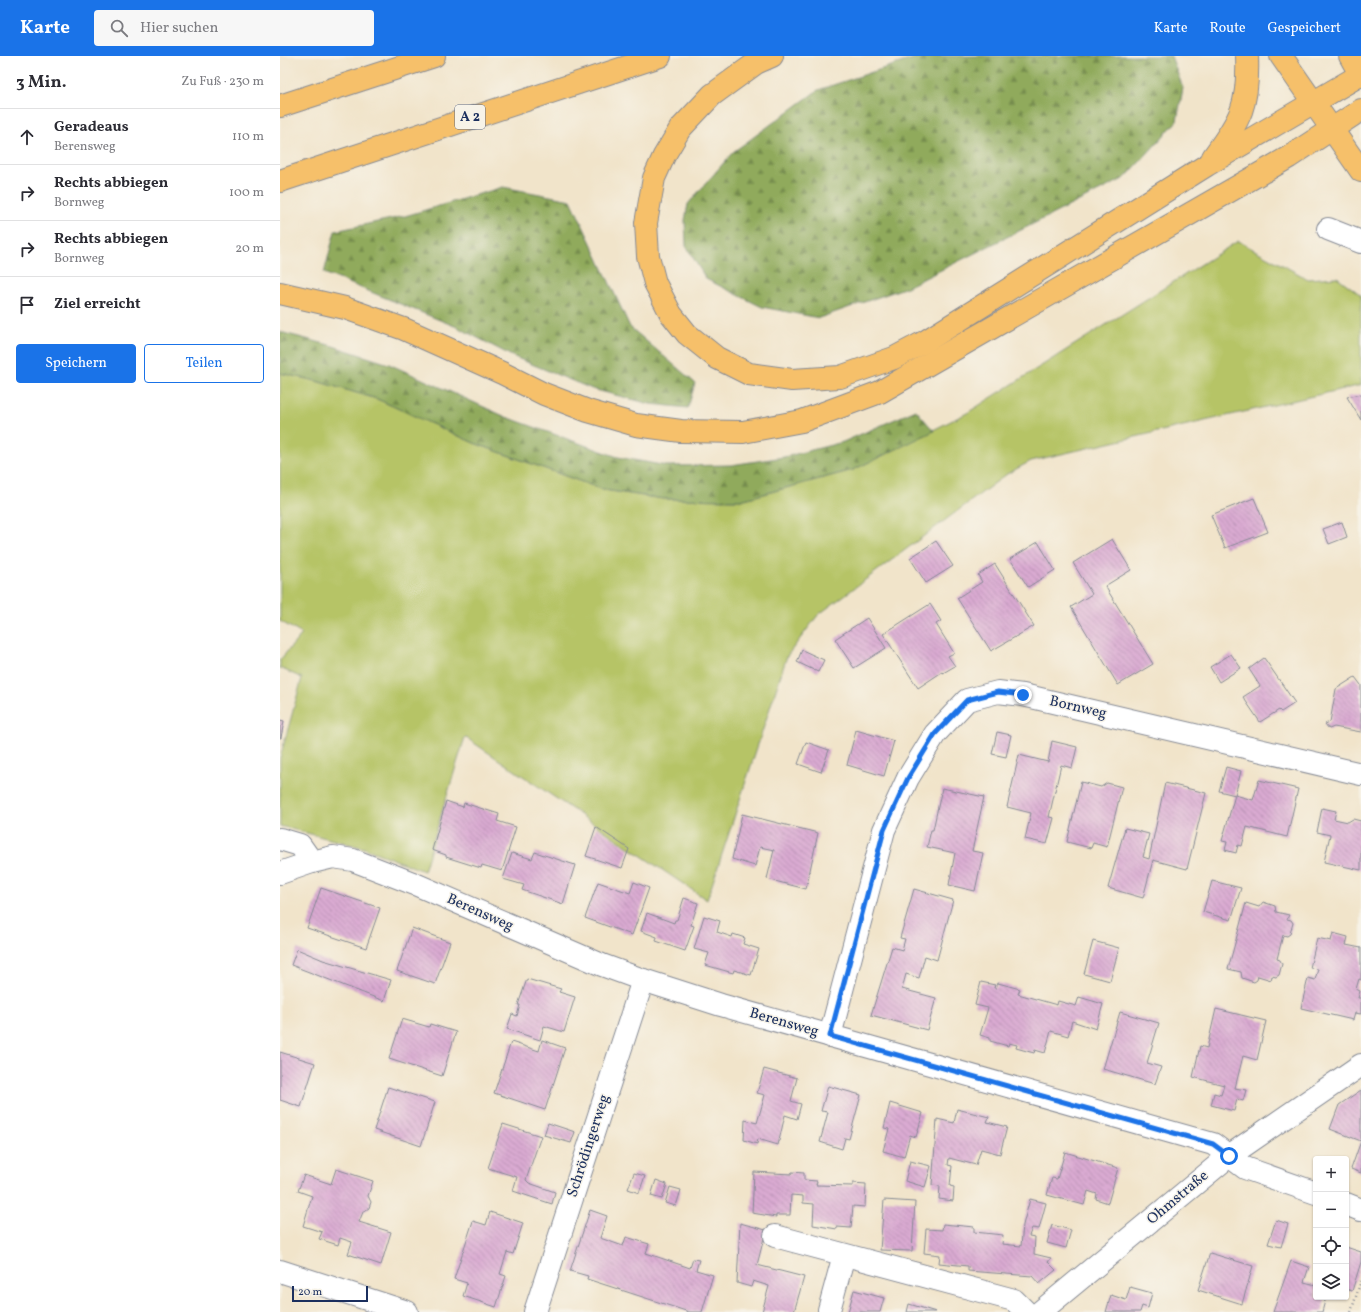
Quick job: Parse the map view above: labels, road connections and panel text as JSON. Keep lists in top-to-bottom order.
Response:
{
  "streets": {
    "main road": ["A 2"],
    "street": [
      "Bornweg",
      "Berensweg",
      "Schrödingerweg",
      "Ohmstraße"
    ]
  },
  "crossings": [
    ["Bornweg", "Berensweg"],
    ["Berensweg", "Schrödingerweg"],
    ["Berensweg", "Ohmstraße"]
  ],
  "scale_bar": "20 m",
  "page": {
    "header": "Karte",
    "search": "Hier suchen",
    "nav": ["Karte", "Route", "Gespeichert"],
    "heading": ["3 Min.", "Zu Fuß · 230 m"],
    "list": [
      ["Geradeaus", "Berensweg", "110 m"],
      ["Rechts abbiegen", "Bornweg", "100 m"],
      ["Rechts abbiegen", "Bornweg", "20 m"],
      "Ziel erreicht"
    ],
    "buttons": ["Speichern", "Teilen"],
    "map_buttons": ["+", "−"],
    "scale": "20 m"
  }
}
